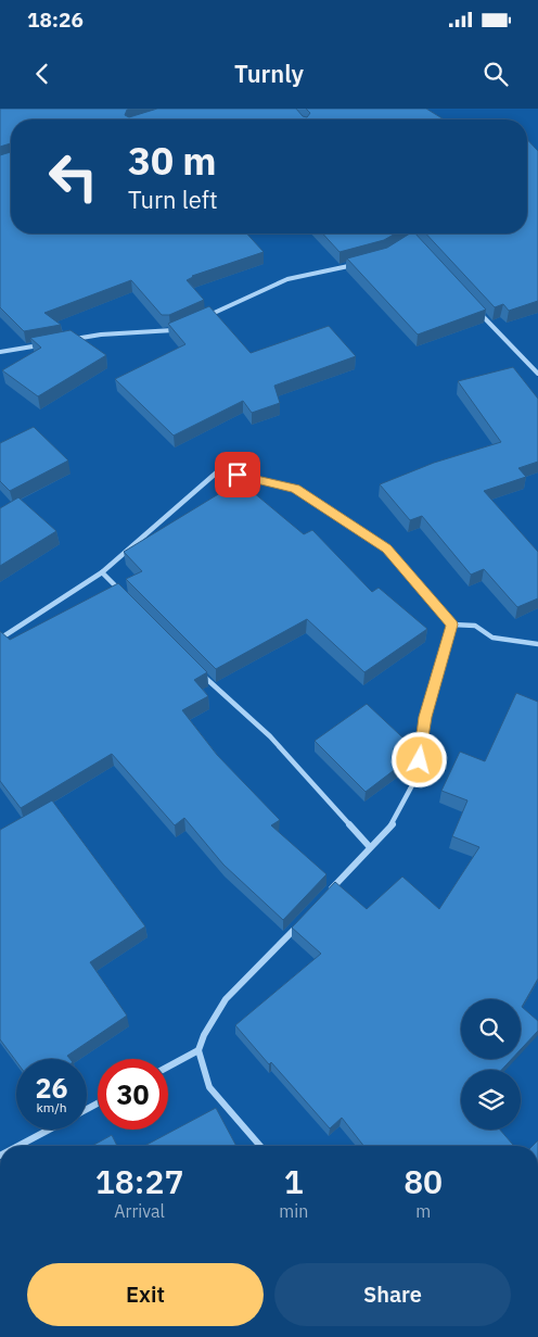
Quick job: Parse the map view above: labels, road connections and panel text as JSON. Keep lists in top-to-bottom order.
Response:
{
  "page": {
    "status": "18:26",
    "header": "Turnly",
    "turn": ["30 m", "Turn left"],
    "speed": "26 km/h",
    "limit": "30",
    "eta": [
      "18:27",
      "Arrival",
      "1",
      "min",
      "80",
      "m"
    ],
    "buttons": ["Exit", "Share"]
  }
}
